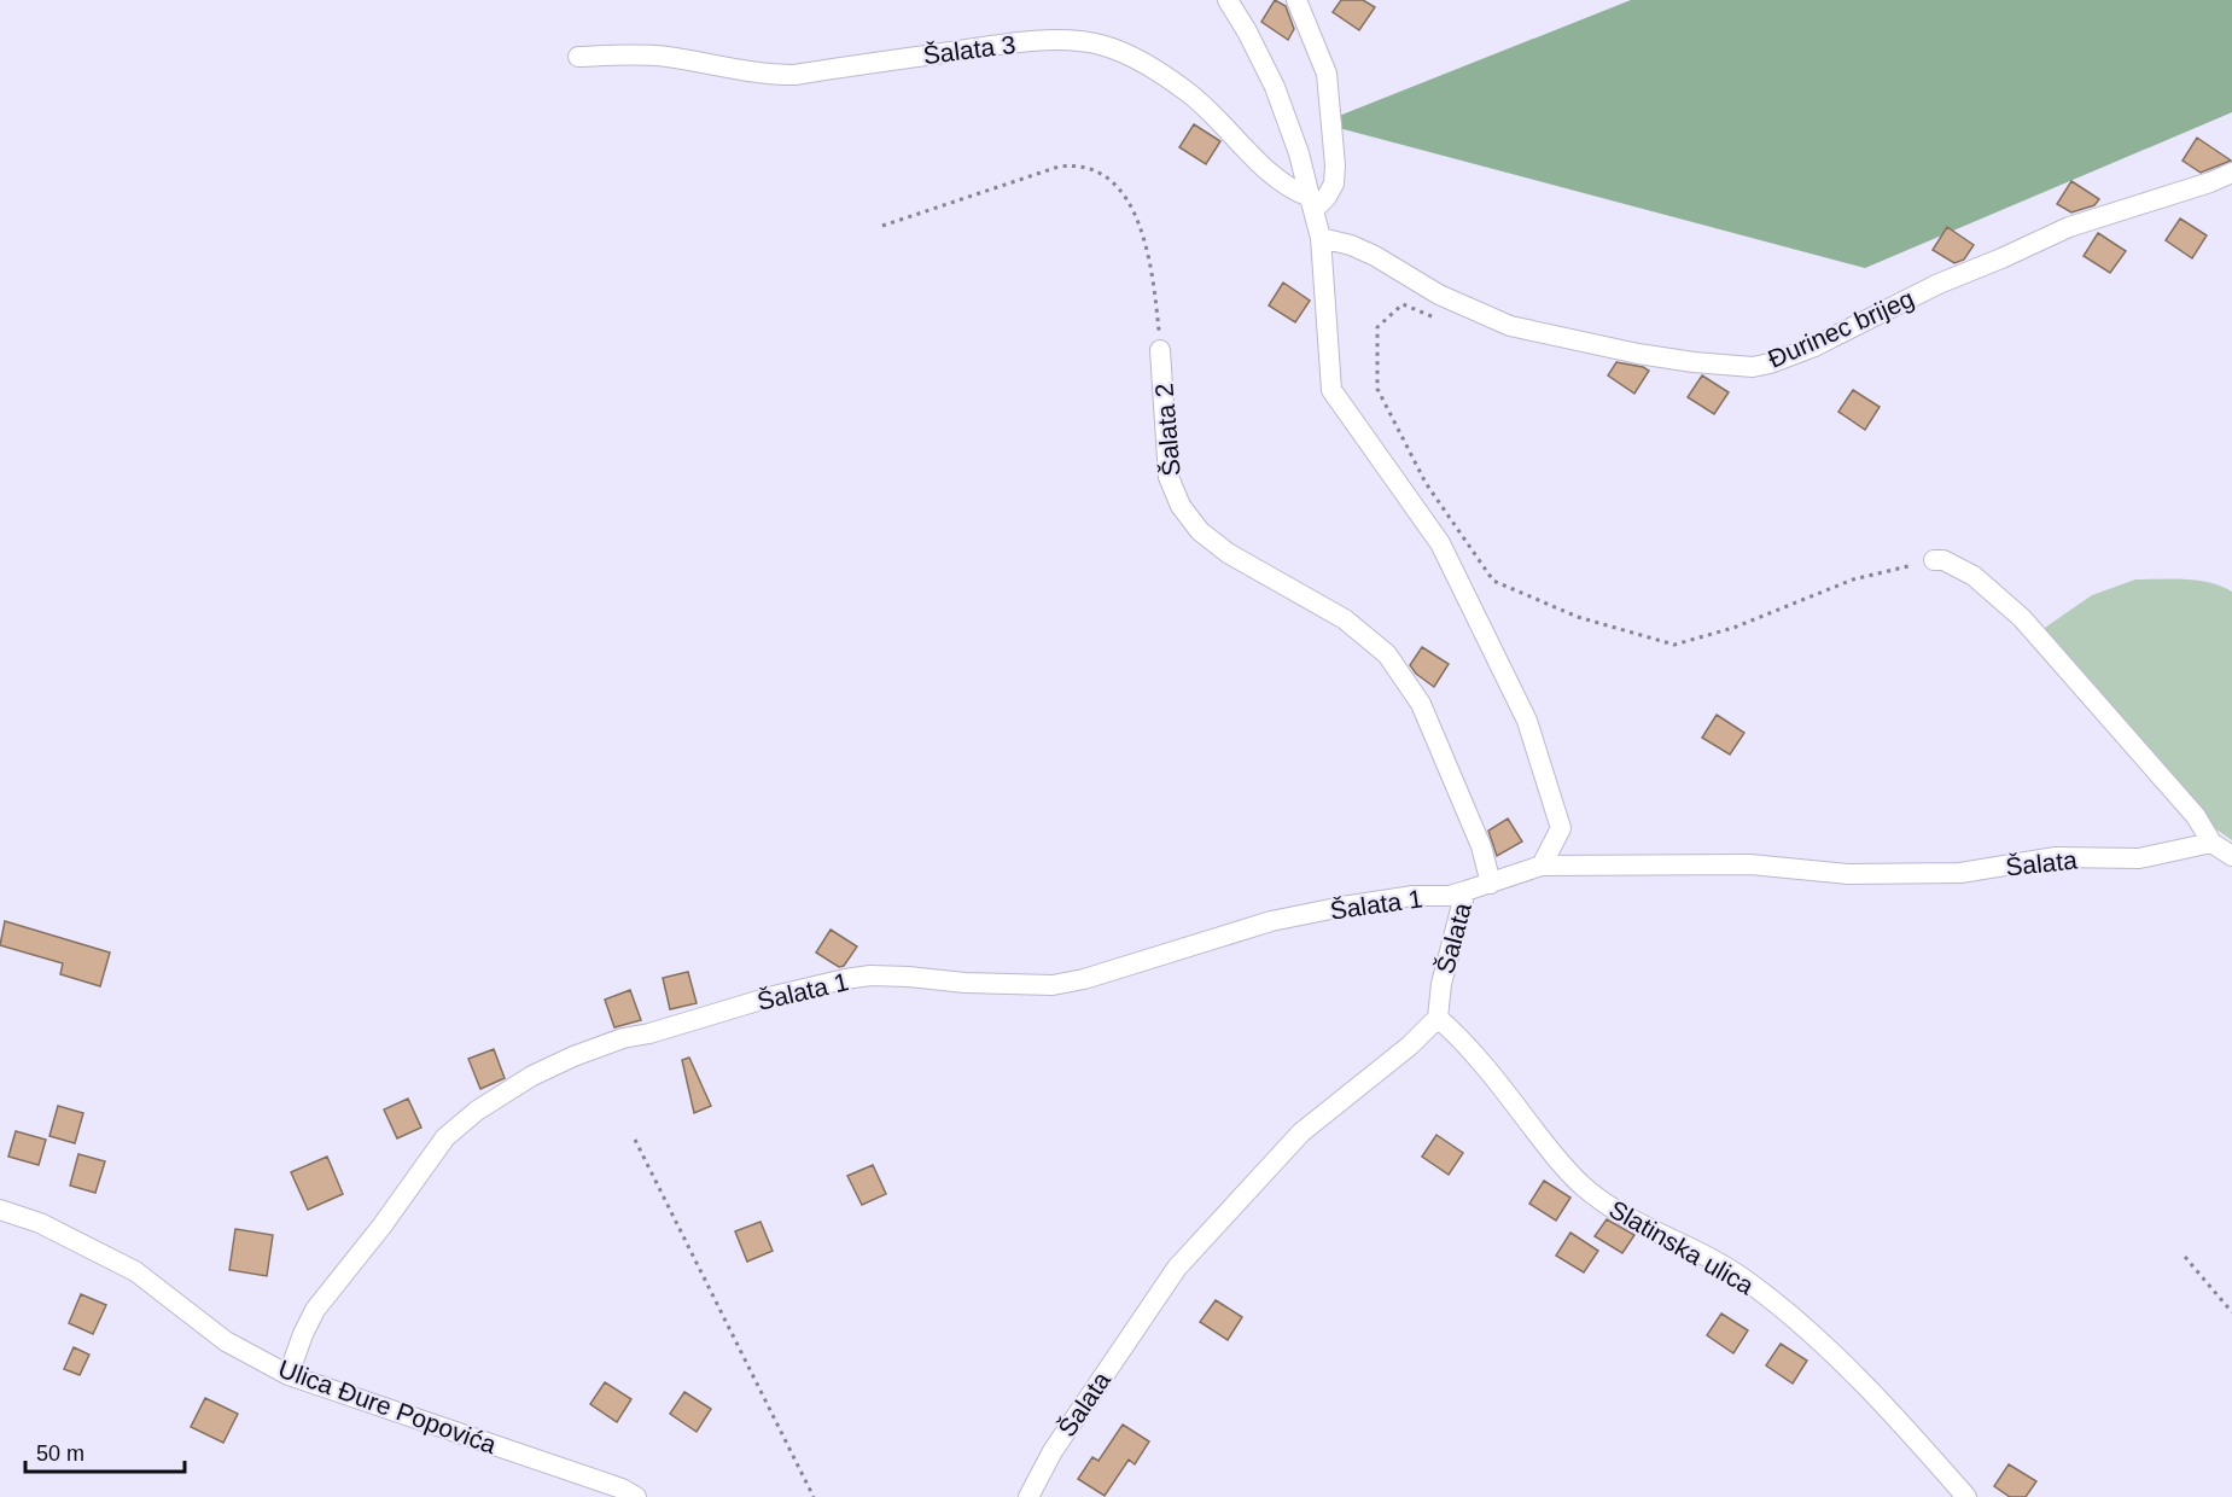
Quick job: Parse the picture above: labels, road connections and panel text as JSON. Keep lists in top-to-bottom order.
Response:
{
  "streets": {
    "street": [
      "Šalata 3",
      "Đurinec brijeg",
      "Šalata 2",
      "Šalata",
      "Šalata 1",
      "Slatinska ulica",
      "Ulica Đure Popovića"
    ]
  },
  "crossings": [
    ["Šalata 2", "Šalata"],
    ["Šalata", "Šalata 1"],
    ["Šalata", "Slatinska ulica"],
    ["Šalata 1", "Ulica Đure Popovića"]
  ],
  "scale_bar": "50 m"
}
